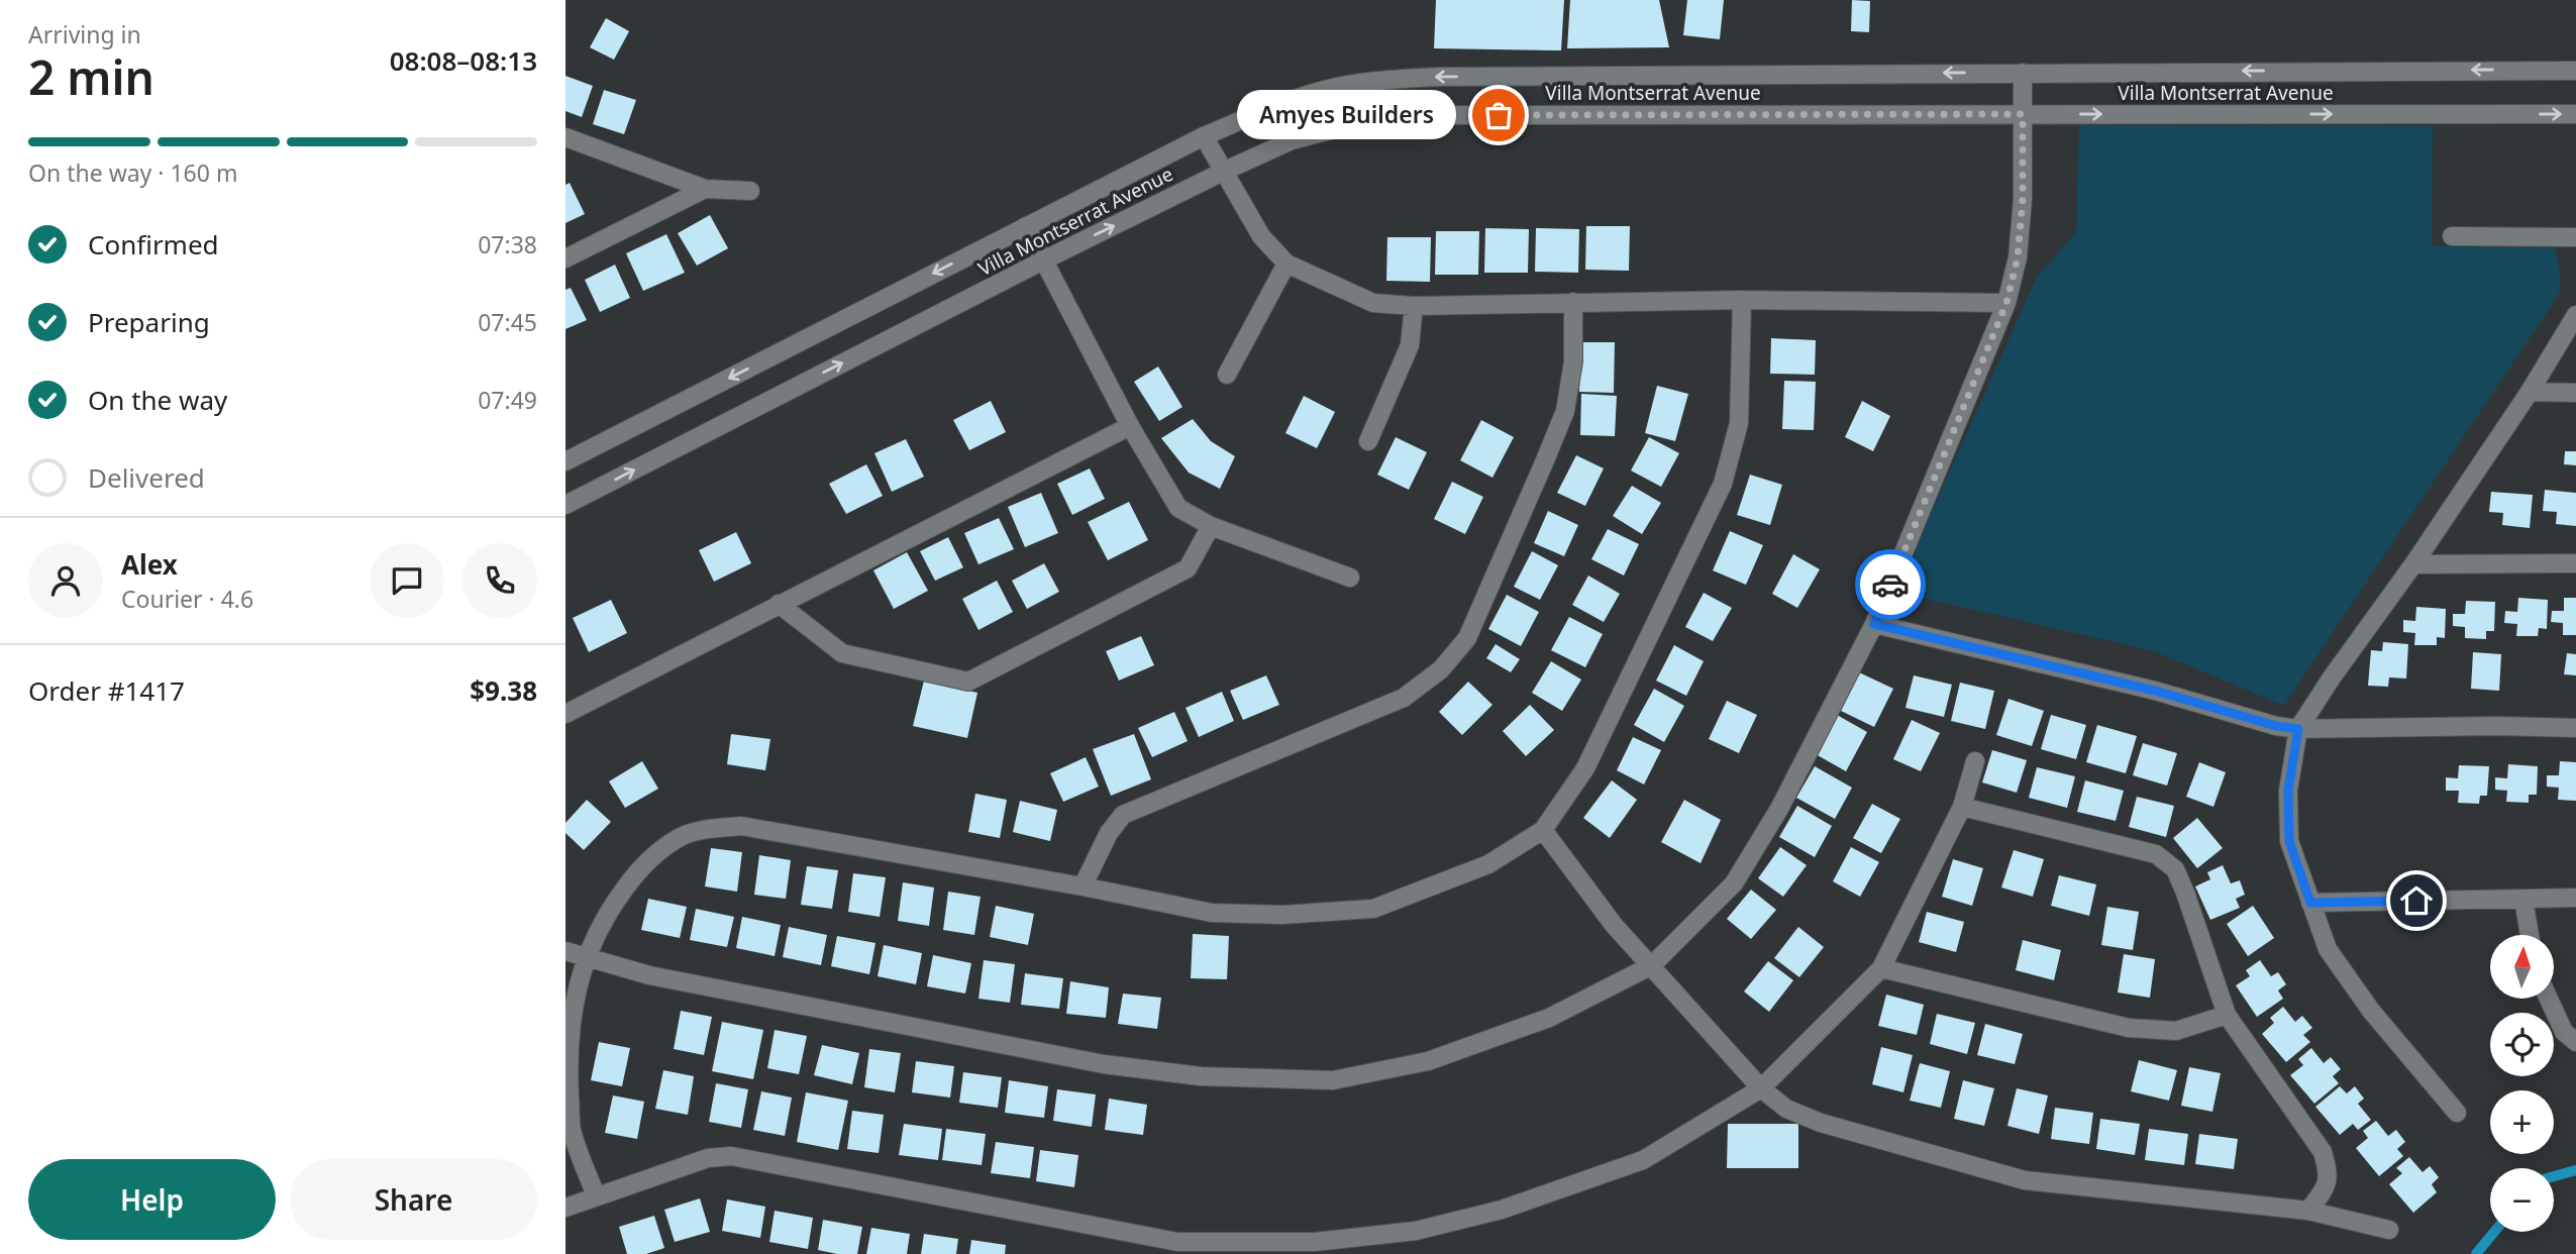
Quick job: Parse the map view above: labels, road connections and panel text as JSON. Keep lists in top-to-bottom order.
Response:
{
  "streets": {
    "street": ["Villa Montserrat Avenue"]
  },
  "places": ["Amyes Builders"],
  "north": "top",
  "page": {
    "heading": ["2 min", "Arriving in", "08:08–08:13"],
    "panel": [
      "Alex",
      "Courier · 4.6",
      "Order #1417",
      "$9.38"
    ],
    "bubble": "Amyes Builders",
    "bar": "On the way · 160 m",
    "list": [
      ["Confirmed", "07:38"],
      ["Preparing", "07:45"],
      ["On the way", "07:49"],
      "Delivered"
    ],
    "map_buttons": ["+", "−"],
    "buttons": ["Help", "Share"]
  }
}
